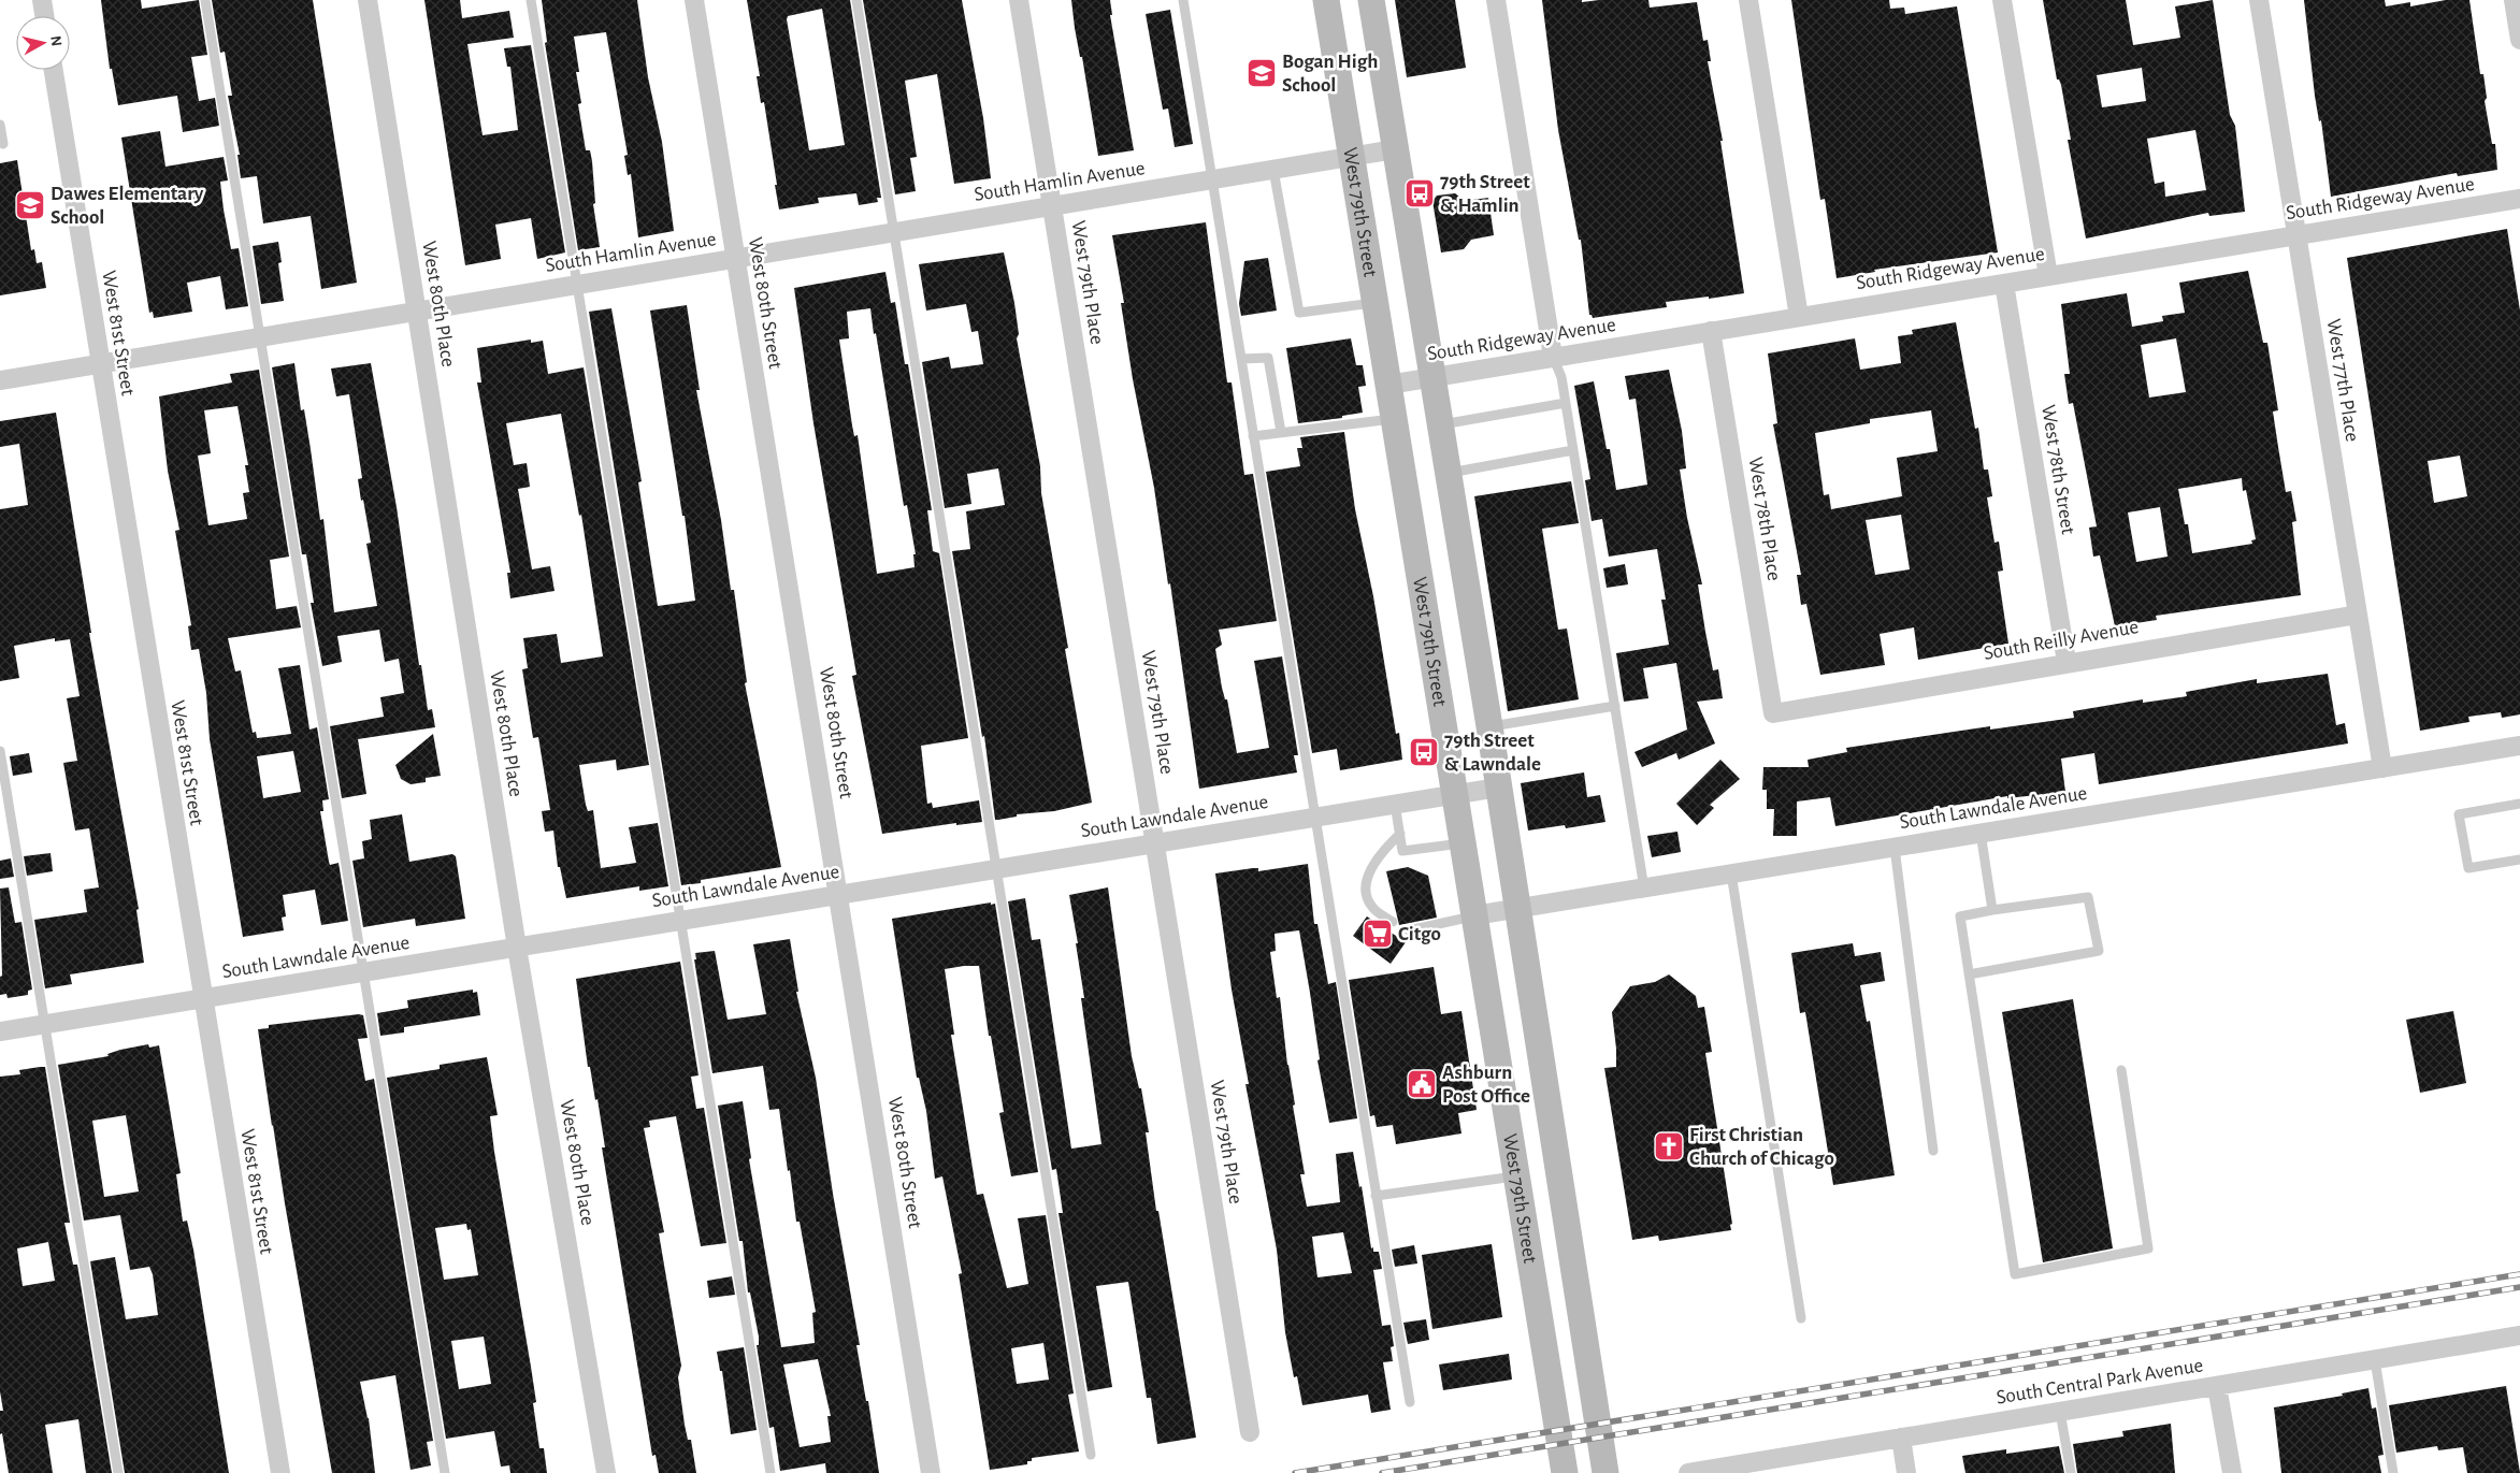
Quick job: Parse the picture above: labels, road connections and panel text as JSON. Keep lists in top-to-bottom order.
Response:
{
  "streets": {
    "main road": ["West 79th Street"],
    "street": [
      "South Hamlin Avenue",
      "South Ridgeway Avenue",
      "West 79th Place",
      "West 80th Street",
      "West 80th Place",
      "West 81st Street",
      "West 77th Place",
      "West 78th Street",
      "West 78th Place",
      "South Reilly Avenue",
      "South Lawndale Avenue",
      "South Central Park Avenue"
    ]
  },
  "crossings": [
    ["South Hamlin Avenue", "West 79th Street"],
    ["South Hamlin Avenue", "West 79th Place"],
    ["South Hamlin Avenue", "West 80th Street"],
    ["South Hamlin Avenue", "West 80th Place"],
    ["South Hamlin Avenue", "West 81st Street"],
    ["South Ridgeway Avenue", "West 79th Street"],
    ["South Ridgeway Avenue", "West 77th Place"],
    ["South Ridgeway Avenue", "West 78th Street"],
    ["South Ridgeway Avenue", "West 78th Place"],
    ["West 79th Street", "South Lawndale Avenue"],
    ["West 79th Place", "South Lawndale Avenue"],
    ["West 80th Street", "South Lawndale Avenue"],
    ["West 80th Place", "South Lawndale Avenue"],
    ["West 81st Street", "South Lawndale Avenue"],
    ["West 77th Place", "South Reilly Avenue"],
    ["West 77th Place", "South Lawndale Avenue"],
    ["West 78th Street", "South Reilly Avenue"],
    ["West 78th Place", "South Reilly Avenue"]
  ],
  "places": {
    "school or university": ["Bogan High School", "Dawes Elementary School"],
    "bus stop": ["79th Street & Hamlin", "79th Street & Lawndale"],
    "supermarket": ["Citgo"],
    "public building": ["Ashburn Post Office"],
    "church": ["First Christian Church of Chicago"]
  },
  "north": "right"
}
